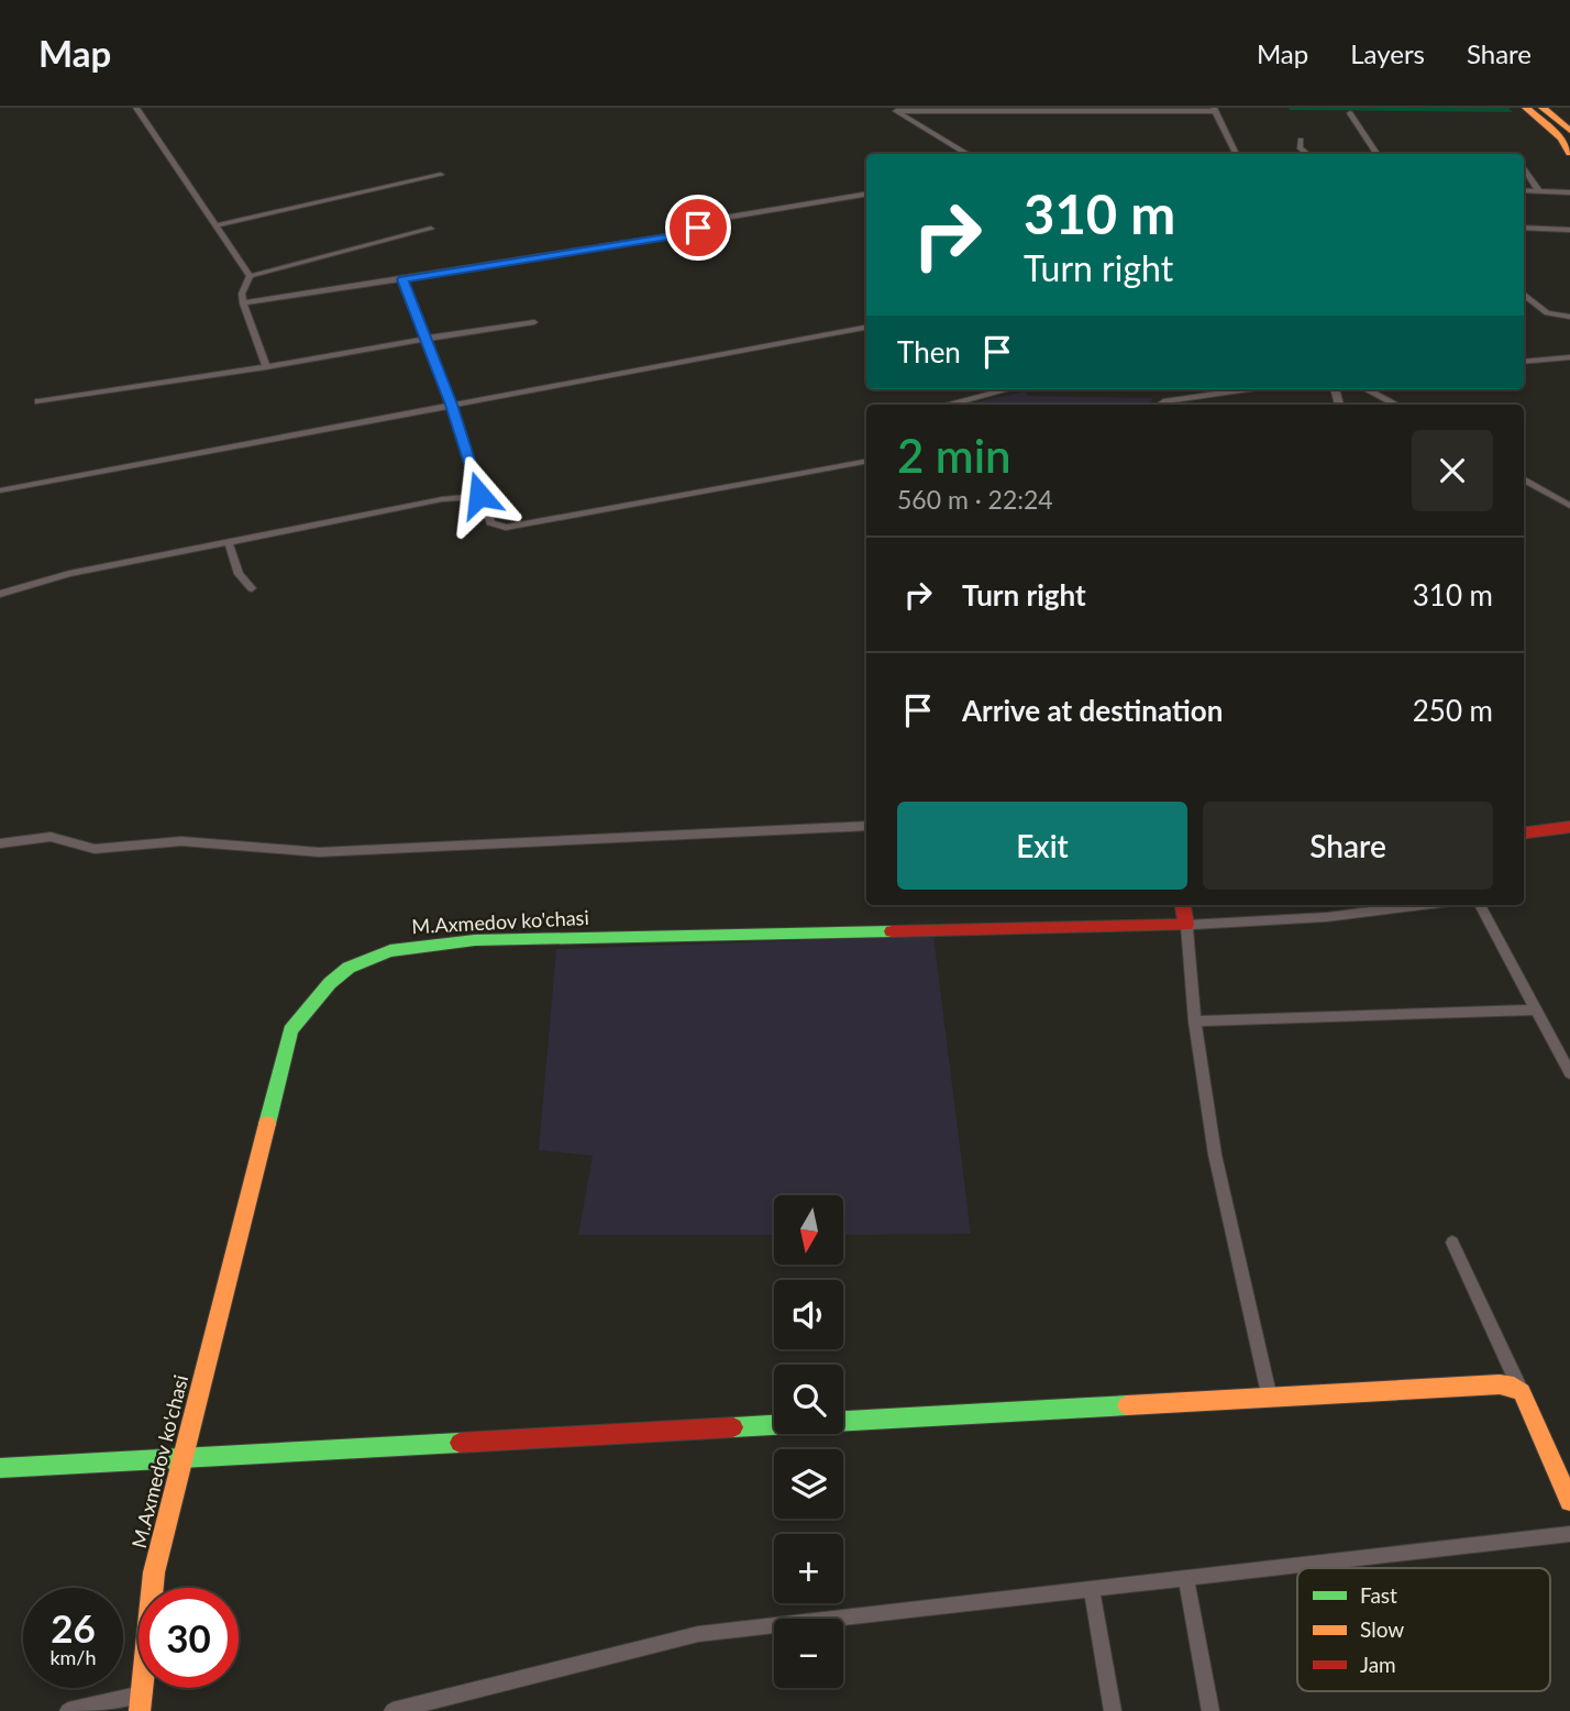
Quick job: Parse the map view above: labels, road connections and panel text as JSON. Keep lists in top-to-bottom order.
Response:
{
  "streets": {
    "main road": ["M.Axmedov ko'chasi"]
  },
  "legend": ["Fast", "Slow", "Jam"],
  "north": "bottom",
  "page": {
    "header": "Map",
    "nav": ["Map", "Layers", "Share"],
    "turn": ["310 m", "Turn right"],
    "then": "Then",
    "heading": ["2 min", "560 m · 22:24"],
    "list": [
      {
        "name": "Turn right",
        "value": "310 m"
      },
      {
        "name": "Arrive at destination",
        "value": "250 m"
      }
    ],
    "buttons": ["Exit", "Share"],
    "map_buttons": ["+", "−"],
    "speed": "26 km/h",
    "limit": "30"
  }
}
